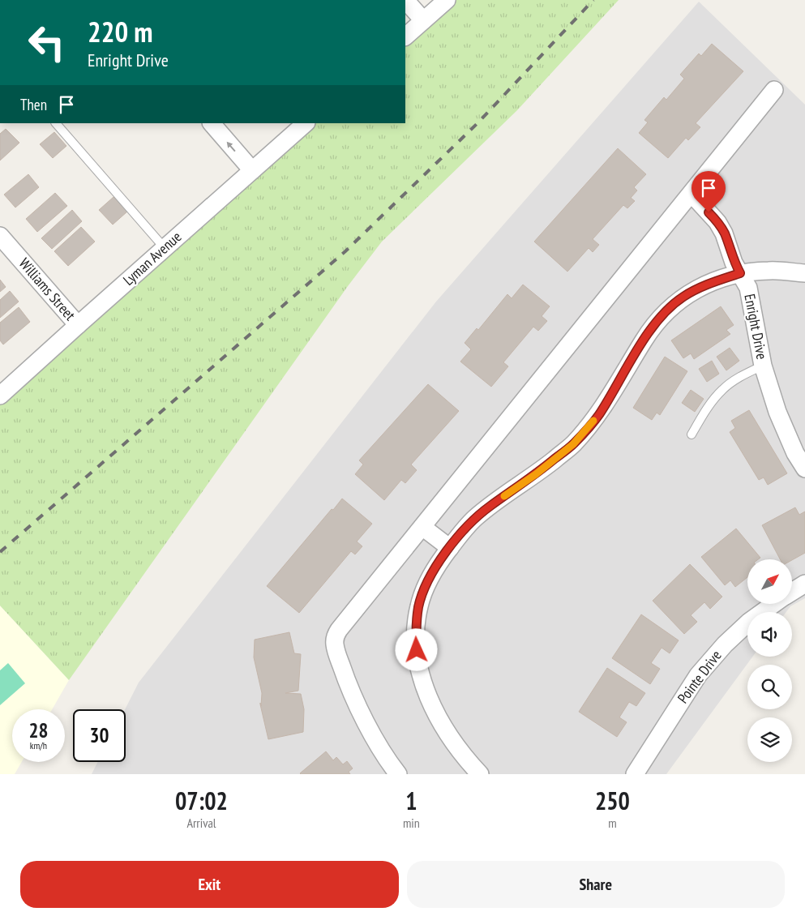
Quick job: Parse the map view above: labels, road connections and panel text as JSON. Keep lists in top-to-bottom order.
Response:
{
  "streets": {
    "street": [
      "Lyman Avenue",
      "Williams Street",
      "Enright Drive",
      "Pointe Drive"
    ]
  },
  "crossings": [
    ["Lyman Avenue", "Williams Street"]
  ],
  "north": "top right",
  "page": {
    "turn": ["220 m", "Enright Drive"],
    "then": "Then",
    "speed": "28 km/h",
    "limit": "30",
    "eta": [
      "07:02",
      "Arrival",
      "1",
      "min",
      "250",
      "m"
    ],
    "buttons": ["Exit", "Share"]
  }
}
